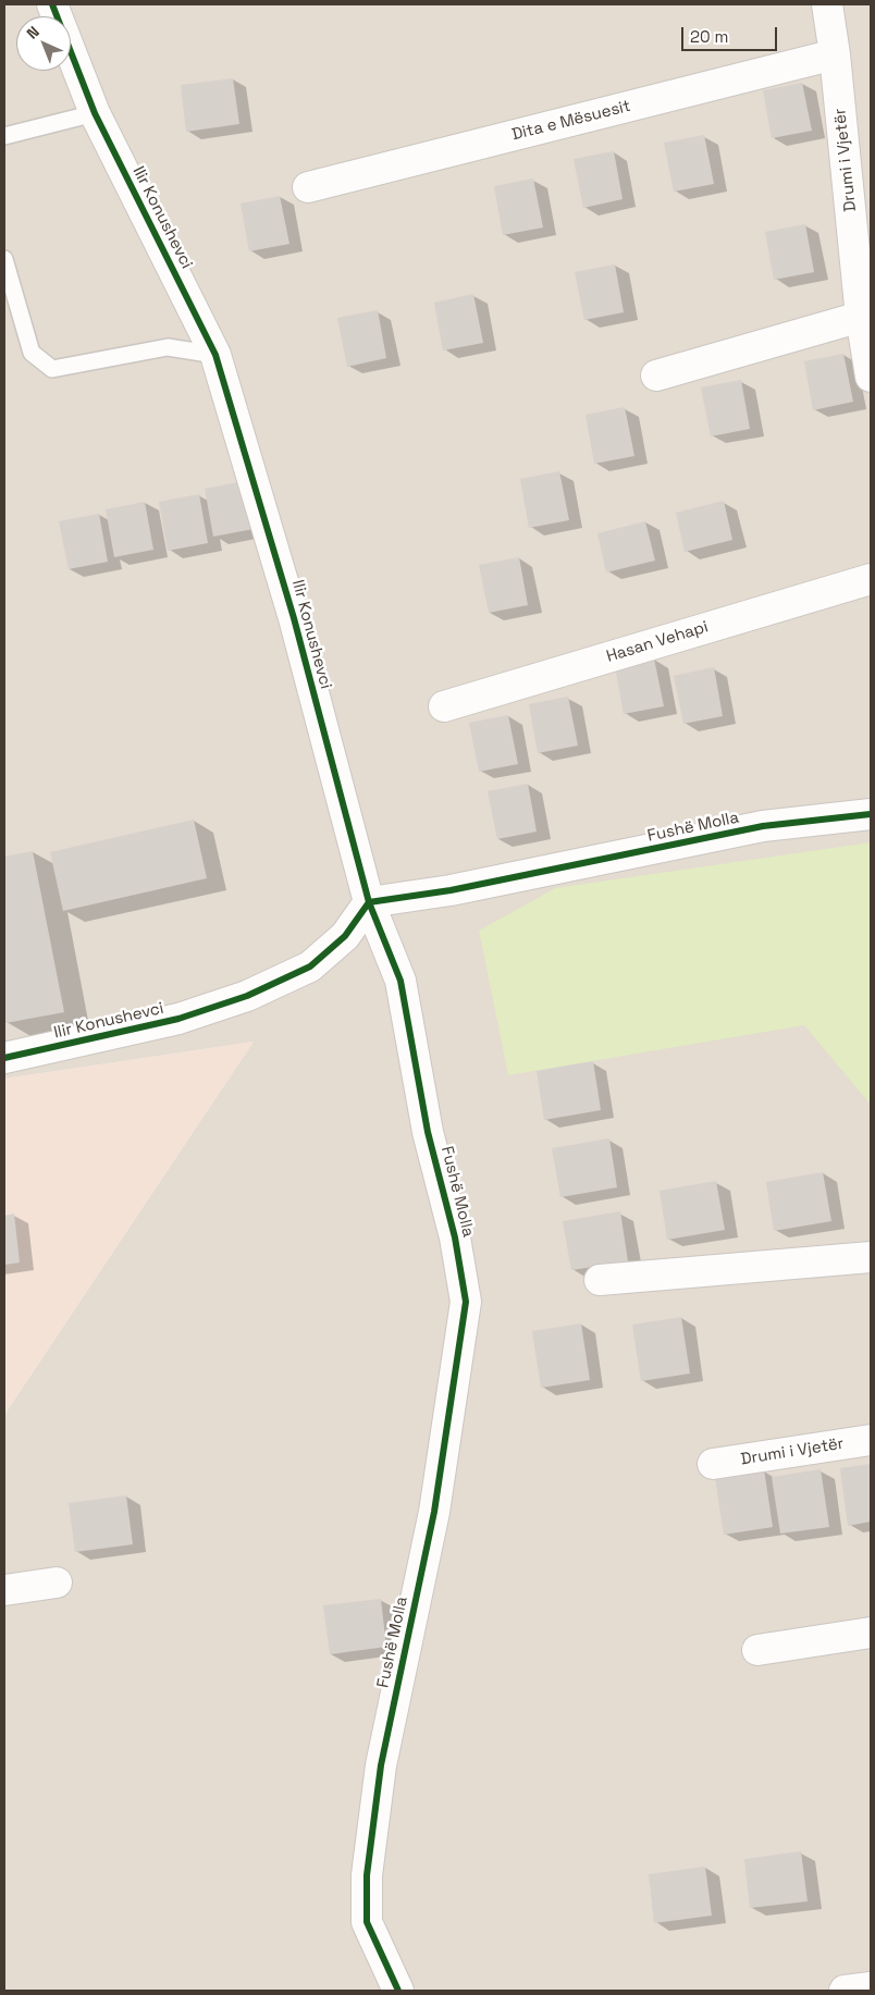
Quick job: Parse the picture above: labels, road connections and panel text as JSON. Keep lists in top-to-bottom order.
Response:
{
  "streets": {
    "street": [
      "Dita e Mësuesit",
      "Drumi i Vjetër",
      "Ilir Konushevci",
      "Hasan Vehapi",
      "Fushë Molla"
    ]
  },
  "crossings": [
    ["Dita e Mësuesit", "Drumi i Vjetër"],
    ["Ilir Konushevci", "Fushë Molla"]
  ],
  "scale_bar": "20 m",
  "north": "top left"
}
